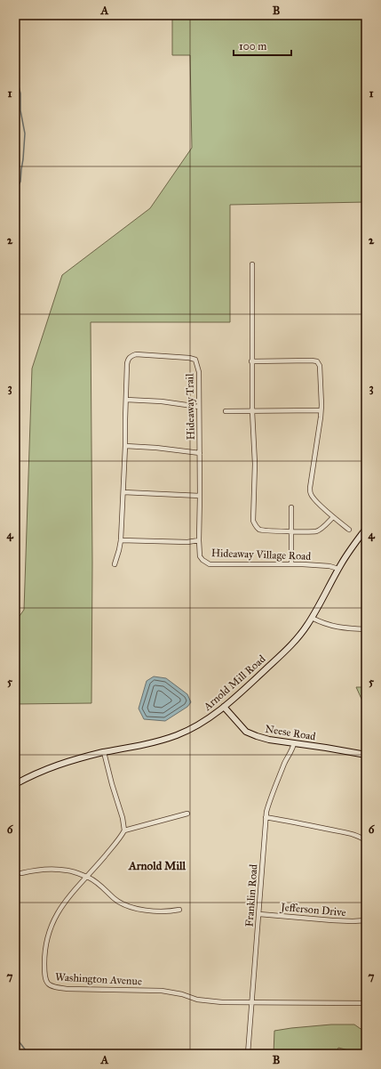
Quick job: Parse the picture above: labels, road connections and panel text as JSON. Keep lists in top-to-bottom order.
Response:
{
  "streets": {
    "main road": ["Arnold Mill Road", "Neese Road"],
    "street": [
      "Hideaway Trail",
      "Hideaway Village Road",
      "Franklin Road",
      "Jefferson Drive",
      "Washington Avenue"
    ]
  },
  "crossings": [
    ["Hideaway Trail", "Hideaway Village Road"],
    ["Hideaway Village Road", "Arnold Mill Road"],
    ["Arnold Mill Road", "Neese Road"],
    ["Neese Road", "Franklin Road"],
    ["Franklin Road", "Jefferson Drive"],
    ["Franklin Road", "Washington Avenue"]
  ],
  "districts": ["Arnold Mill"],
  "scale_bar": "100 m",
  "grid": {
    "columns": ["A", "B"],
    "rows": [
      "1",
      "2",
      "3",
      "4",
      "5",
      "6",
      "7"
    ]
  }
}
